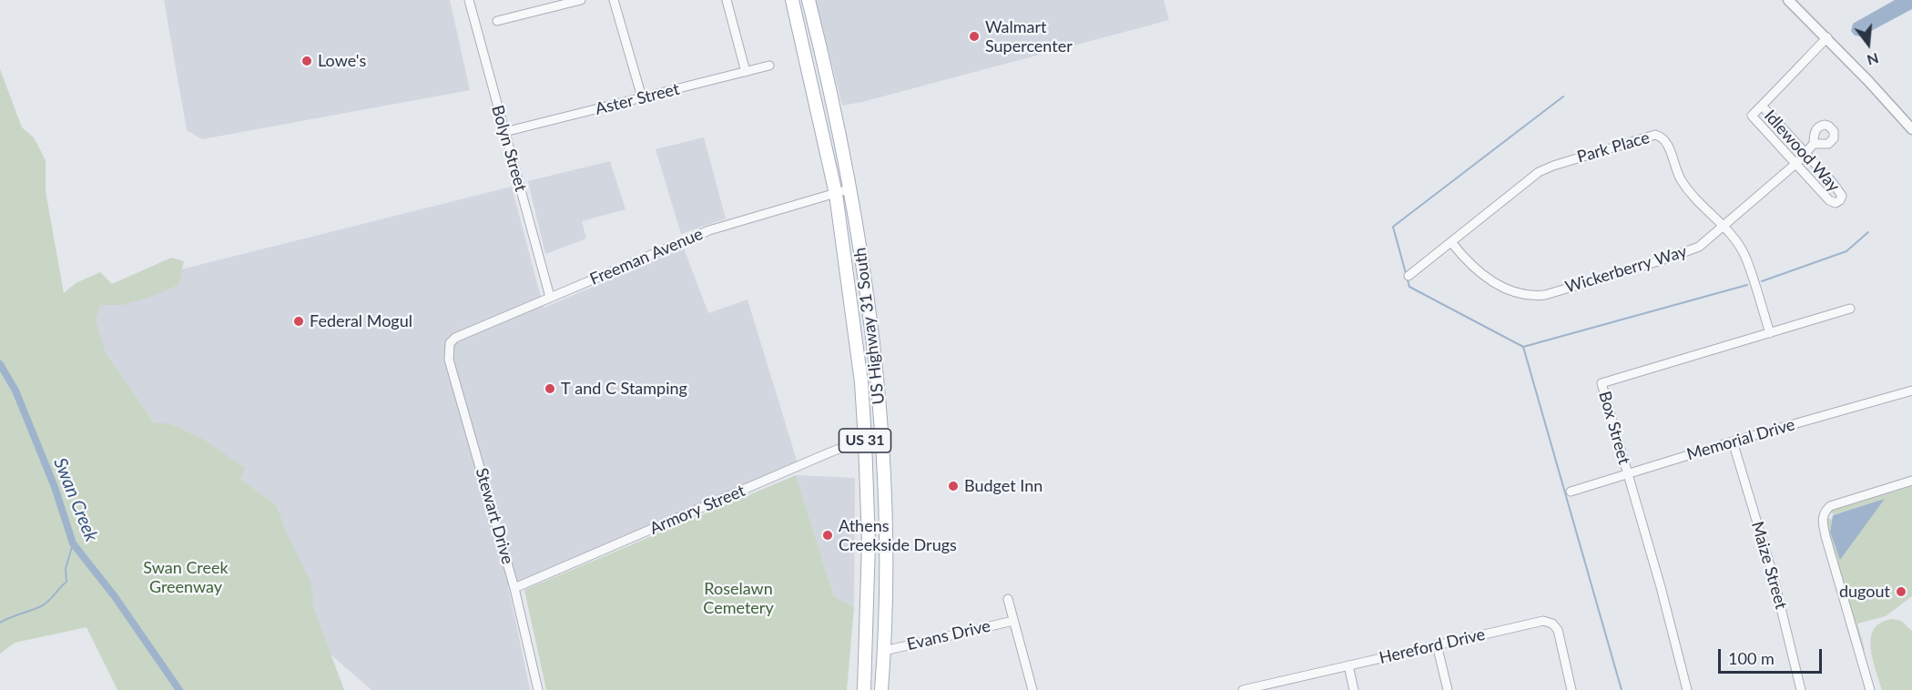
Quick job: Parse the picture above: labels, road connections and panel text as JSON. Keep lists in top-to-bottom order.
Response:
{
  "streets": {
    "main road": ["US Highway 31 South", "US 31"],
    "street": [
      "Aster Street",
      "Park Place",
      "Bolyn Street",
      "Idlewood Way",
      "Freeman Avenue",
      "Wickerberry Way",
      "Box Street",
      "Memorial Drive",
      "Armory Street",
      "Stewart Drive",
      "Maize Street",
      "Evans Drive",
      "Hereford Drive"
    ]
  },
  "crossings": [
    ["Aster Street", "Bolyn Street"],
    ["Park Place", "Wickerberry Way"],
    ["Park Place", "Box Street"],
    ["Bolyn Street", "Freeman Avenue"],
    ["Idlewood Way", "Wickerberry Way"],
    ["Freeman Avenue", "US Highway 31 South"],
    ["Freeman Avenue", "Stewart Drive"],
    ["US Highway 31 South", "Armory Street"],
    ["US Highway 31 South", "Evans Drive"],
    ["Box Street", "Memorial Drive"],
    ["Memorial Drive", "Maize Street"],
    ["Armory Street", "Stewart Drive"]
  ],
  "water": ["Swan Creek"],
  "parks": ["Swan Creek Greenway", "Roselawn Cemetery"],
  "places": [
    "Walmart Supercenter",
    "Lowe's",
    "Federal Mogul",
    "T and C Stamping",
    "Budget Inn",
    "Athens Creekside Drugs",
    "dugout"
  ],
  "scale_bar": "100 m",
  "north": "bottom"
}
